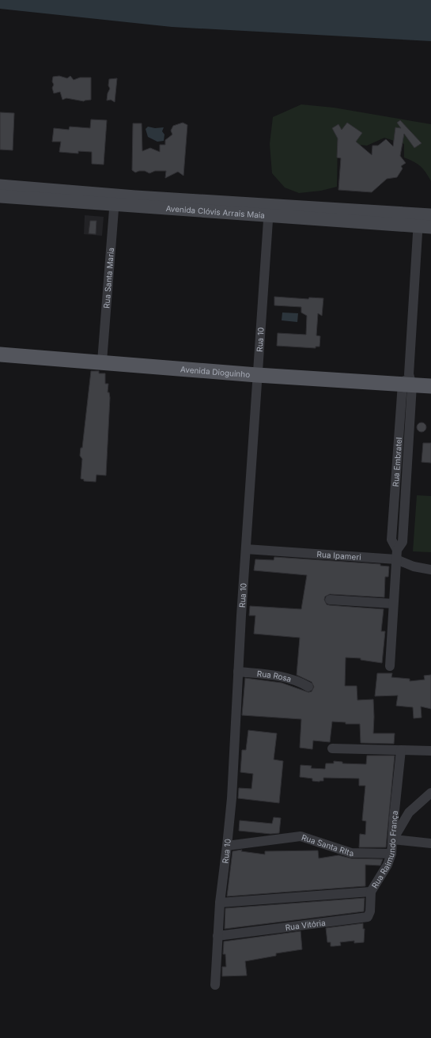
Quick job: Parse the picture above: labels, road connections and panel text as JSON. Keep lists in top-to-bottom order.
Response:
{
  "streets": {
    "main road": ["Avenida Clóvis Arrais Maia", "Avenida Dioguinho"],
    "street": [
      "Rua Santa Maria",
      "Rua 10",
      "Rua Embratel",
      "Rua Ipameri",
      "Rua Rosa",
      "Rua Santa RIta",
      "Rua Raimundo França",
      "Rua Vitória"
    ]
  },
  "crossings": [
    ["Avenida Clóvis Arrais Maia", "Rua Santa Maria"],
    ["Avenida Clóvis Arrais Maia", "Rua 10"],
    ["Avenida Clóvis Arrais Maia", "Rua Embratel"],
    ["Rua Santa Maria", "Avenida Dioguinho"],
    ["Rua 10", "Avenida Dioguinho"],
    ["Rua 10", "Rua Ipameri"],
    ["Rua 10", "Rua Rosa"],
    ["Rua 10", "Rua Santa RIta"],
    ["Rua 10", "Rua Raimundo França"],
    ["Rua 10", "Rua Vitória"],
    ["Avenida Dioguinho", "Rua Embratel"],
    ["Rua Embratel", "Rua Ipameri"],
    ["Rua Santa RIta", "Rua Raimundo França"],
    ["Rua Raimundo França", "Rua Vitória"]
  ]
}
